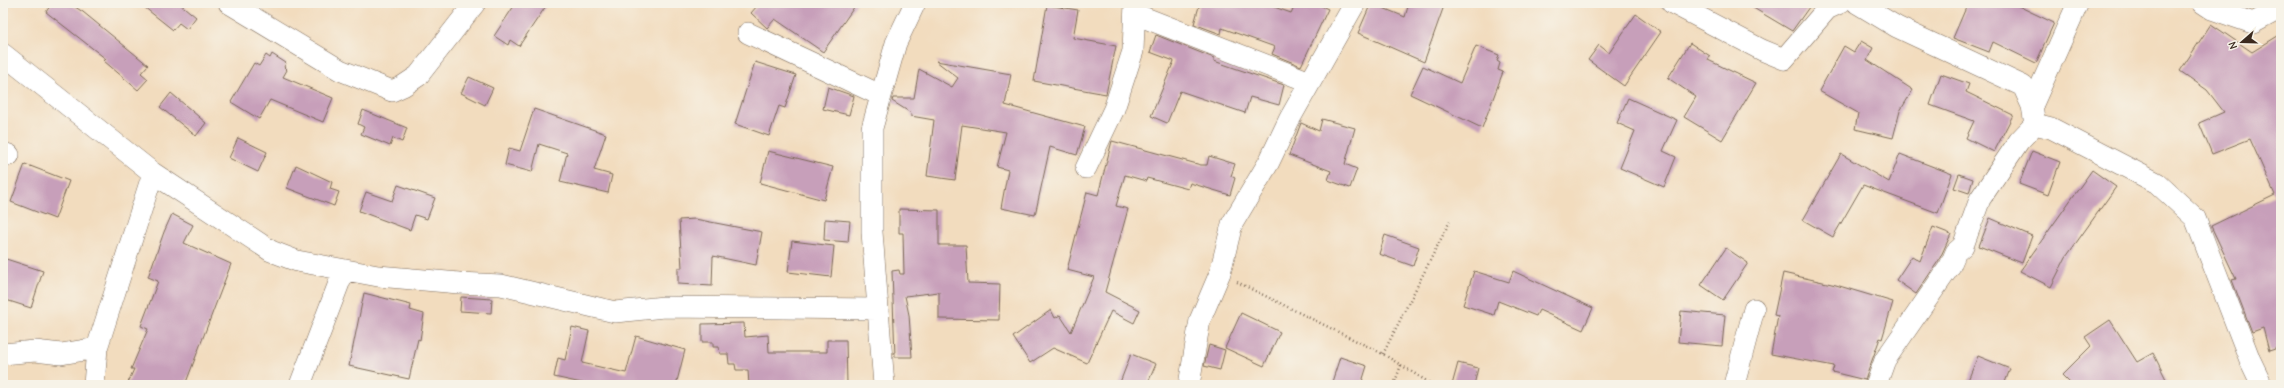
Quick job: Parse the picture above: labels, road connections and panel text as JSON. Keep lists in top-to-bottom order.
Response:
{
  "north": "left"
}
